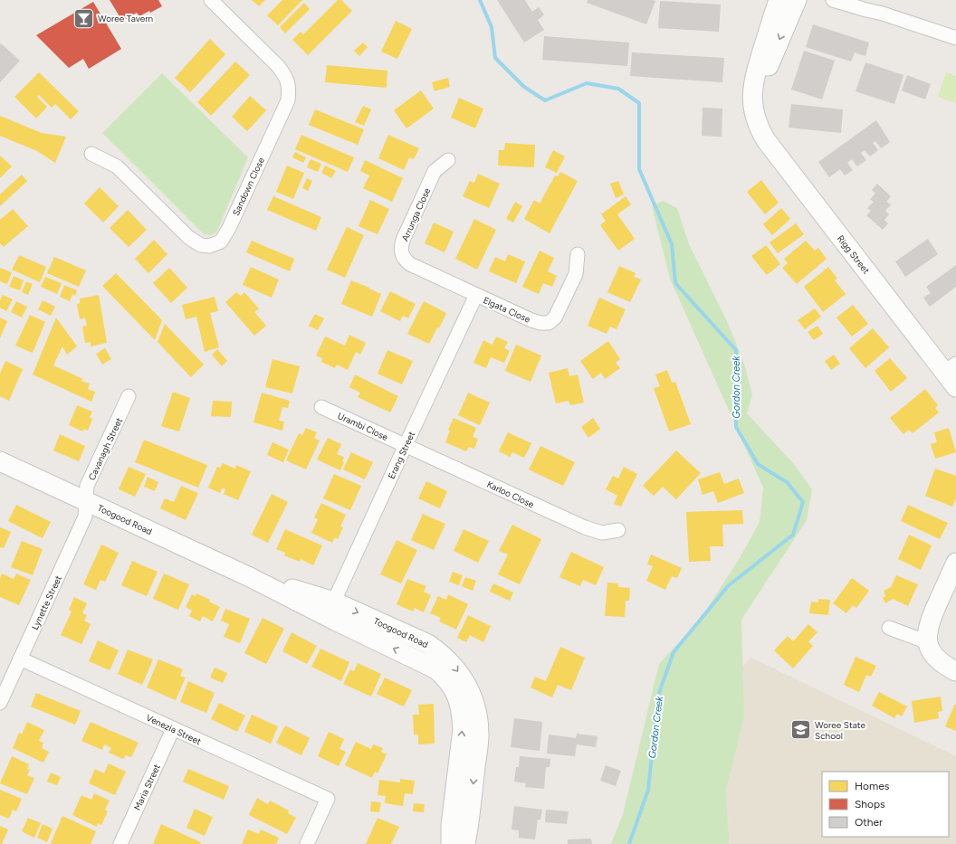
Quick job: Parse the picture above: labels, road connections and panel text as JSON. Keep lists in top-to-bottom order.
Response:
{
  "streets": {
    "street": [
      "Sandown Close",
      "Arrunga Close",
      "Rigg Street",
      "Elgata Close",
      "Urambi Close",
      "Cavanagh Street",
      "Erang Street",
      "Karloo Close",
      "Toogood Road",
      "Lynette Street",
      "Venezia Street",
      "Maria Street"
    ]
  },
  "crossings": [
    ["Arrunga Close", "Elgata Close"],
    ["Arrunga Close", "Erang Street"],
    ["Elgata Close", "Erang Street"],
    ["Urambi Close", "Erang Street"],
    ["Urambi Close", "Karloo Close"],
    ["Cavanagh Street", "Toogood Road"],
    ["Cavanagh Street", "Lynette Street"],
    ["Erang Street", "Karloo Close"],
    ["Erang Street", "Toogood Road"],
    ["Toogood Road", "Lynette Street"],
    ["Lynette Street", "Venezia Street"],
    ["Venezia Street", "Maria Street"]
  ],
  "water": ["Gordon Creek"],
  "places": {
    "bar": ["Woree Tavern"],
    "school or university": ["Woree State School"]
  },
  "legend": ["Homes", "Shops", "Other"]
}
